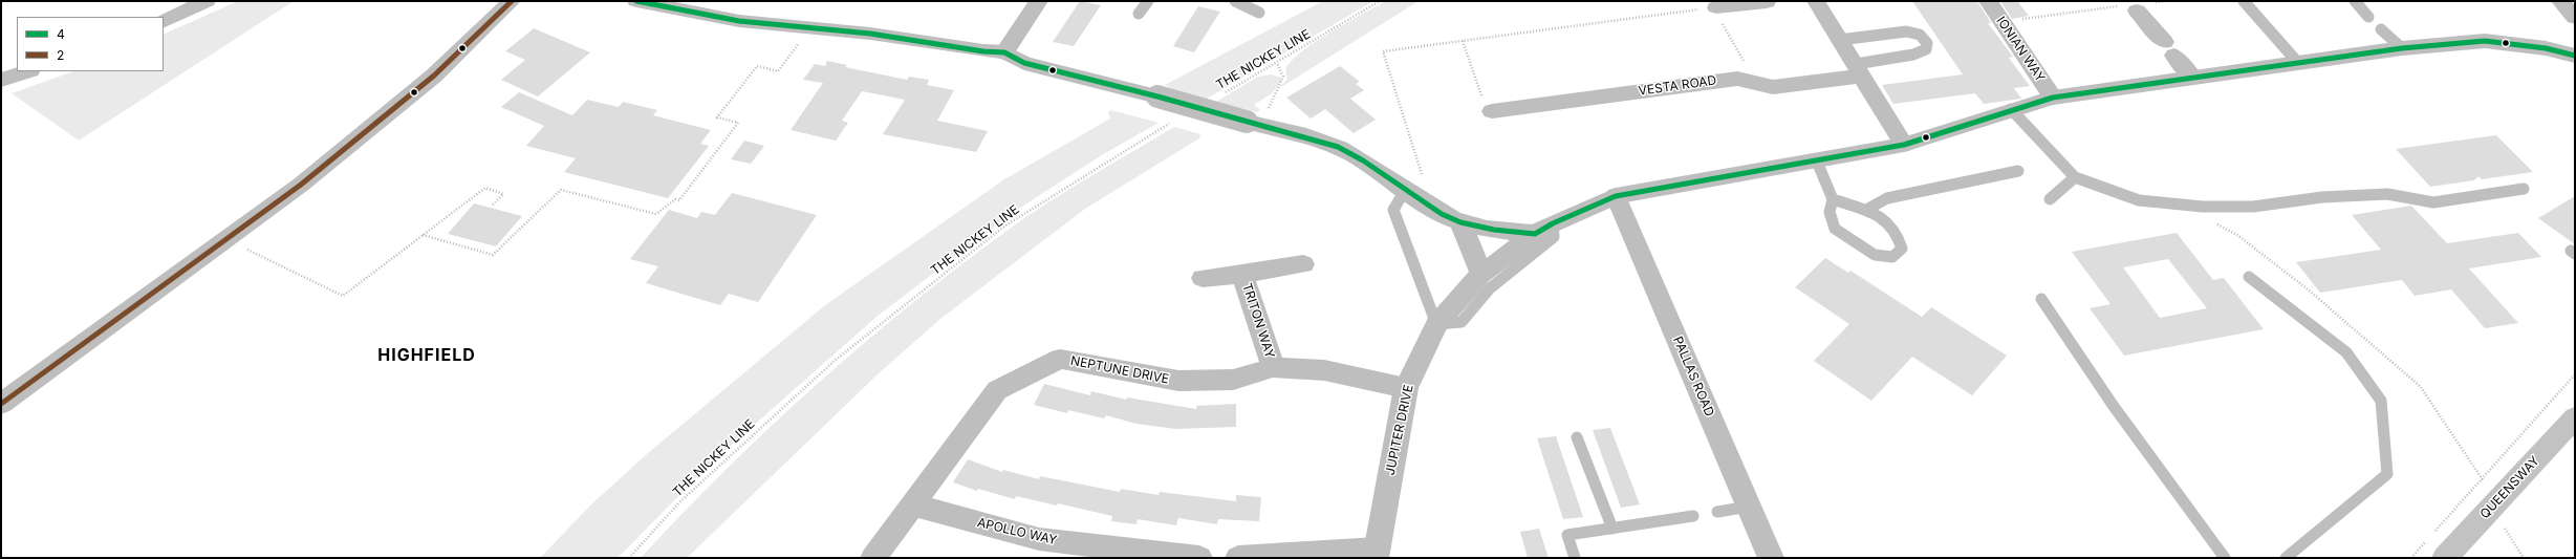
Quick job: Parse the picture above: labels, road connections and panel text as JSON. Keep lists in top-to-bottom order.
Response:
{
  "streets": {
    "main road": ["QUEENSWAY"],
    "street": [
      "IONIAN WAY",
      "VESTA ROAD",
      "TRITON WAY",
      "NEPTUNE DRIVE",
      "PALLAS ROAD",
      "JUPITER DRIVE",
      "APOLLO WAY"
    ],
    "path": ["THE NICKEY LINE"]
  },
  "crossings": [
    ["IONIAN WAY", "JUPITER DRIVE"],
    ["TRITON WAY", "NEPTUNE DRIVE"],
    ["NEPTUNE DRIVE", "JUPITER DRIVE"],
    ["NEPTUNE DRIVE", "APOLLO WAY"],
    ["PALLAS ROAD", "JUPITER DRIVE"]
  ],
  "districts": ["HIGHFIELD"],
  "lines": ["transit line 4", "transit line 2"],
  "legend": ["4", "2"]
}
